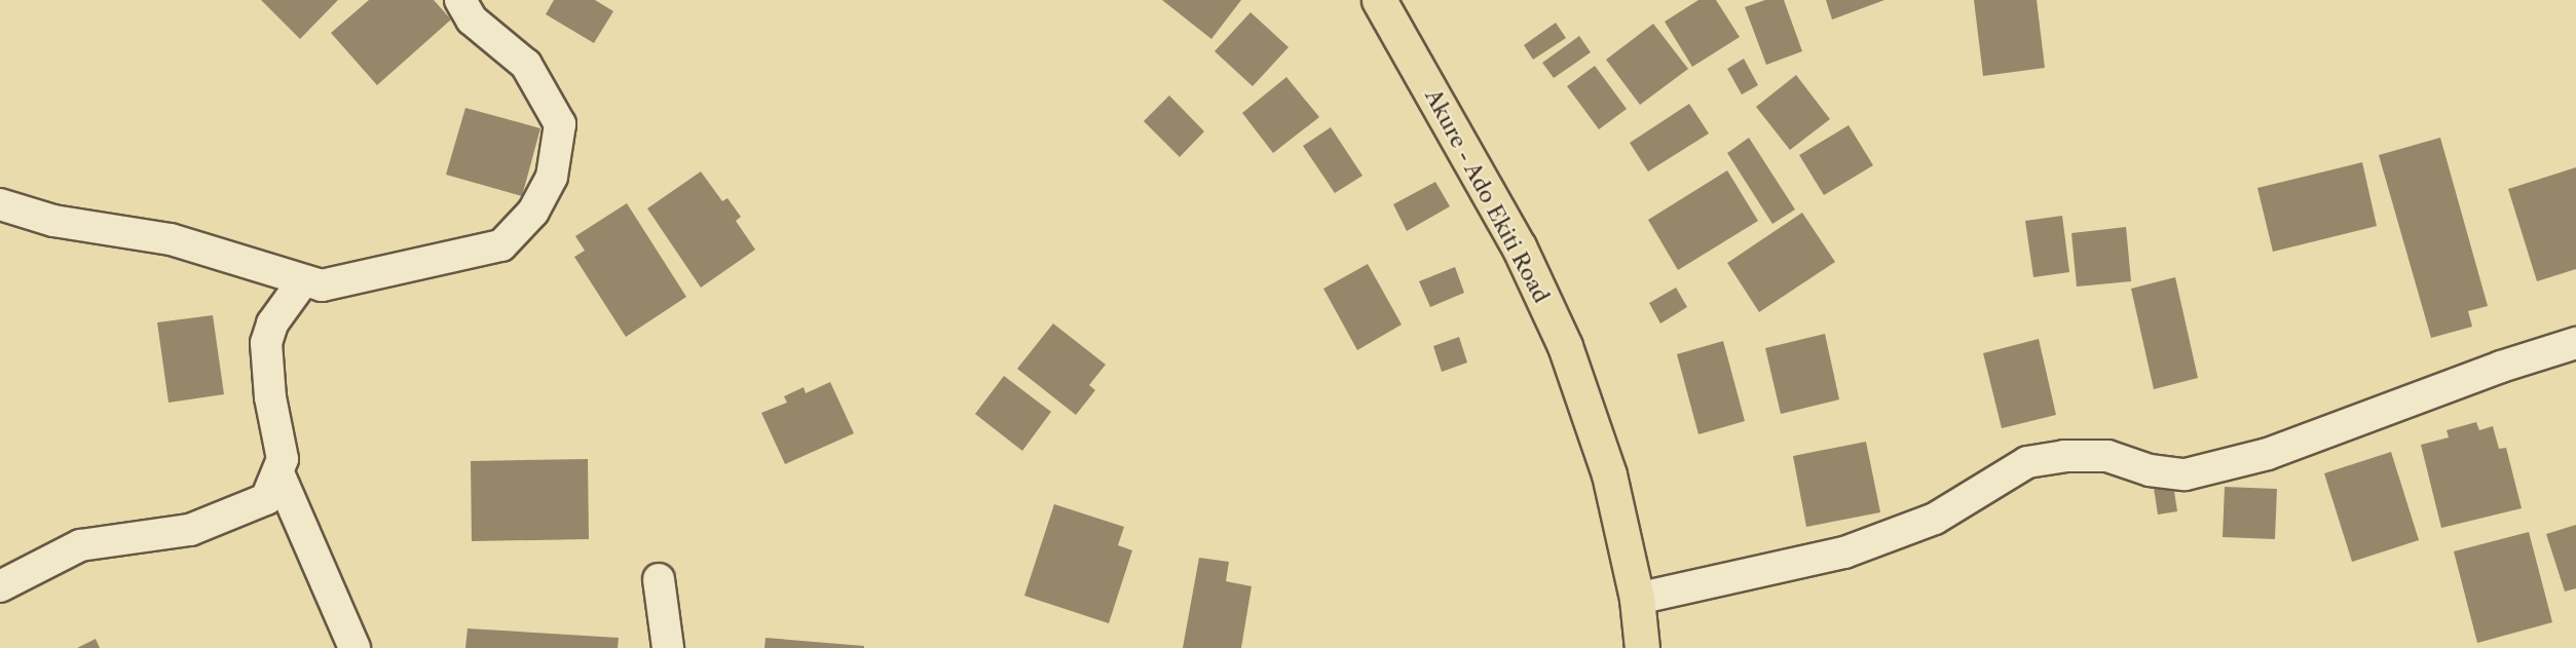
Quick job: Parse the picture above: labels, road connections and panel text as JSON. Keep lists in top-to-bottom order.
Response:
{
  "streets": {
    "main road": ["Akure - Ado Ekiti Road"]
  }
}
